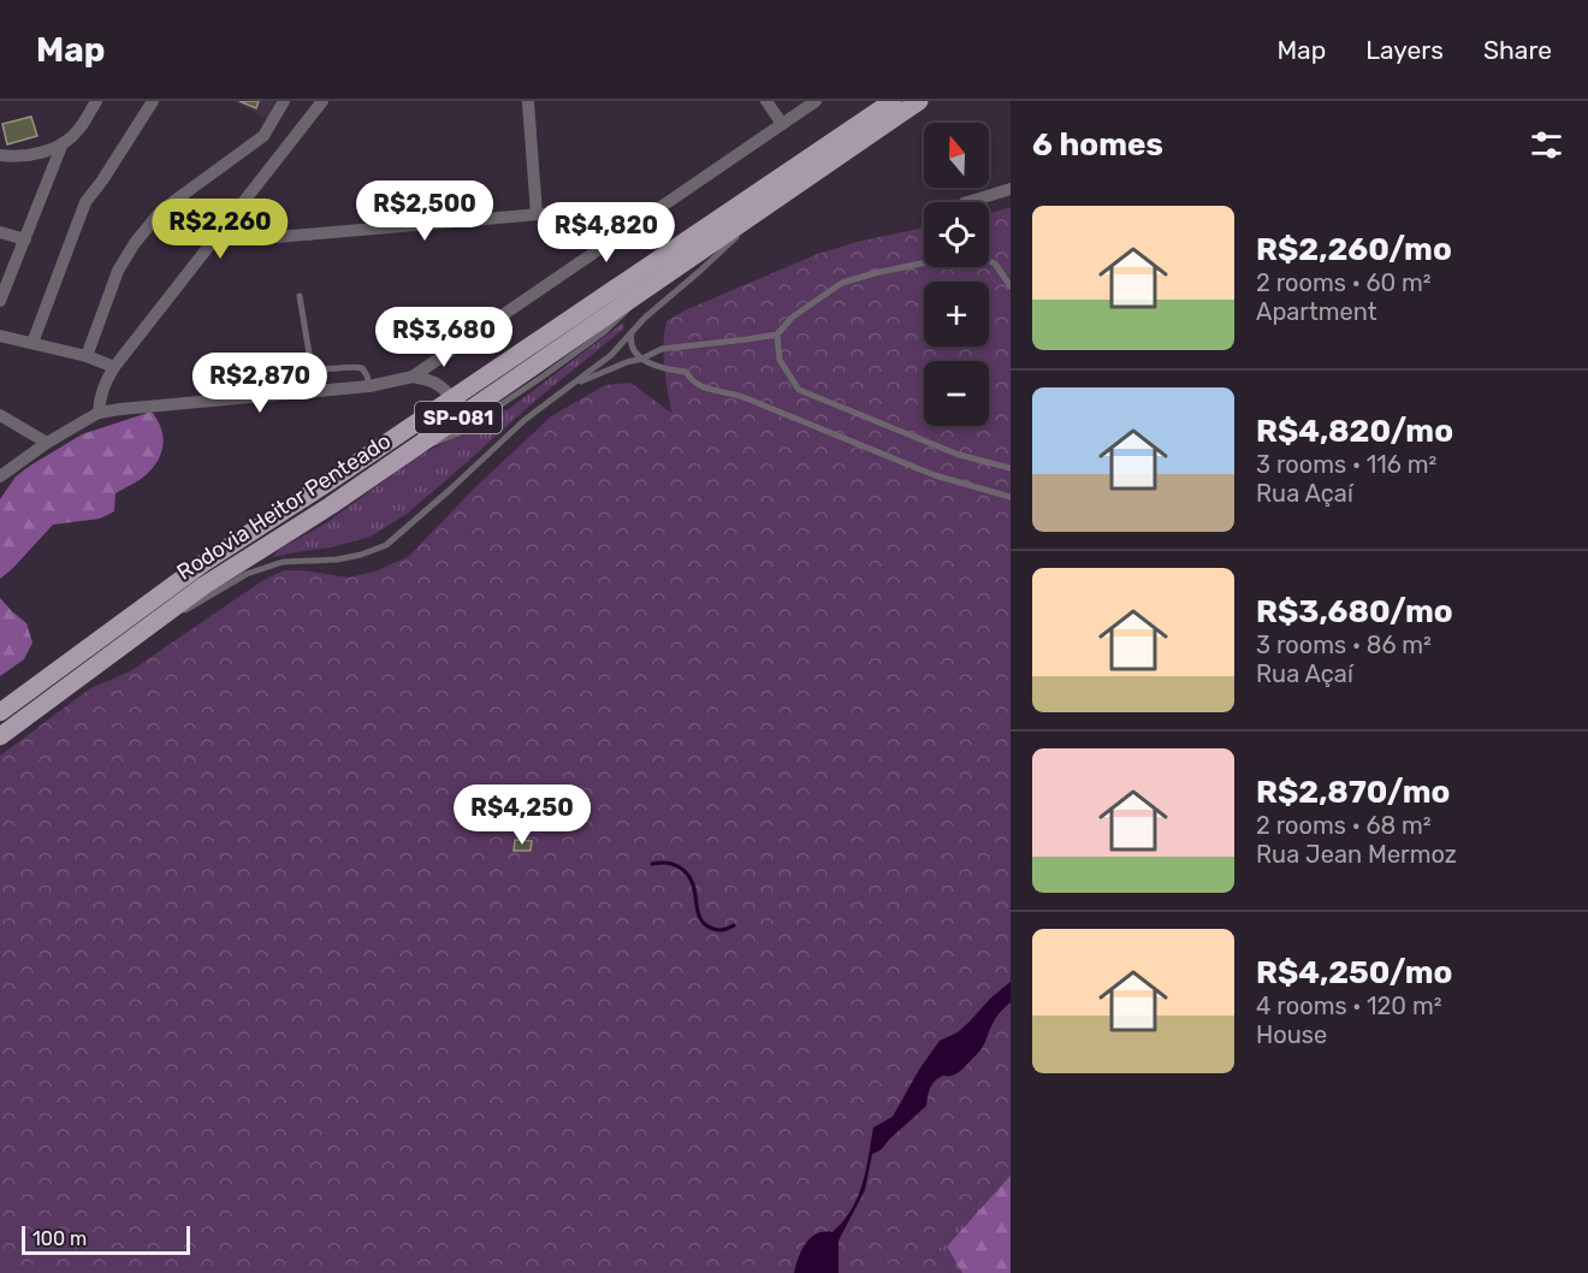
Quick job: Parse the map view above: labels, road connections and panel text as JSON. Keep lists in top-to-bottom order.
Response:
{
  "streets": {
    "main road": ["SP-081", "Rodovia Heitor Penteado"]
  },
  "scale_bar": "100 m",
  "north": "top",
  "page": {
    "header": "Map",
    "nav": ["Map", "Layers", "Share"],
    "heading": "6 homes",
    "map_buttons": ["+", "−"],
    "price": [
      "R$2,500",
      "R$2,260",
      "R$4,820",
      "R$3,680",
      "R$2,870",
      "R$4,250"
    ],
    "list": [
      {
        "name": "R$2,260/mo",
        "note": "2 rooms · 60 m² · Apartment"
      },
      {
        "name": "R$4,820/mo",
        "note": "3 rooms · 116 m² · Rua Açaí"
      },
      {
        "name": "R$3,680/mo",
        "note": "3 rooms · 86 m² · Rua Açaí"
      },
      {
        "name": "R$2,870/mo",
        "note": "2 rooms · 68 m² · Rua Jean Mermoz"
      },
      {
        "name": "R$4,250/mo",
        "note": "4 rooms · 120 m² · House"
      }
    ],
    "scale": "100 m"
  }
}
